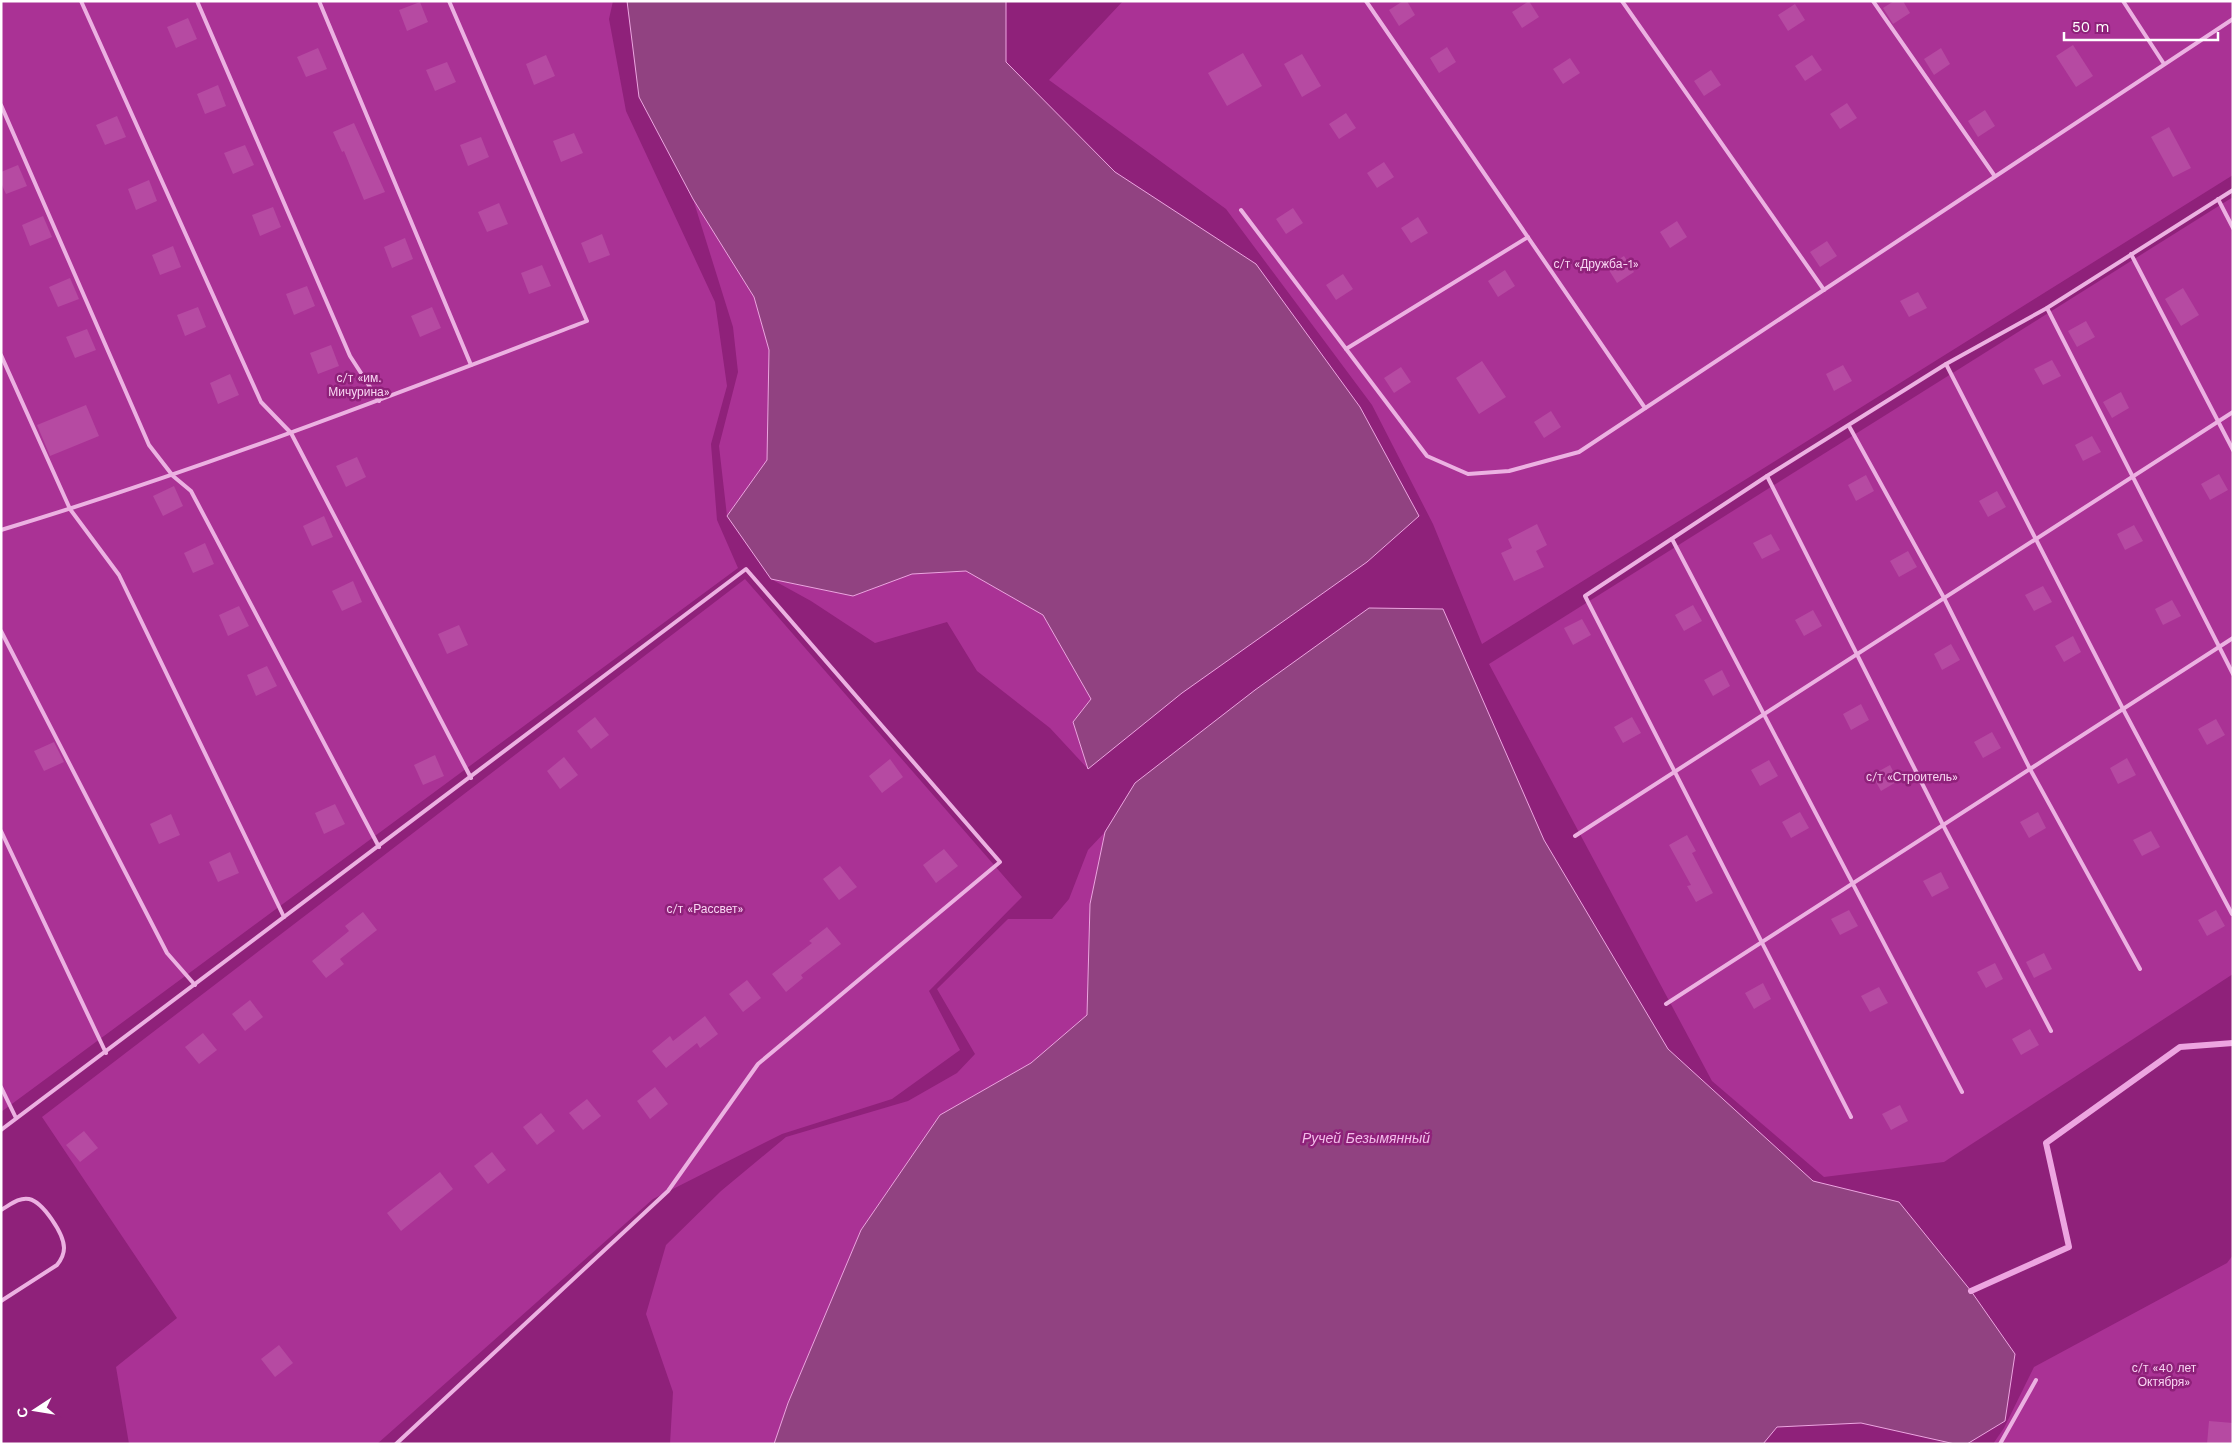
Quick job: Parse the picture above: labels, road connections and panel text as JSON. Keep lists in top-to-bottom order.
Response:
{
  "water": ["Ручей Безымянный"],
  "parks": [
    "с/т «Дружба-1»",
    "с/т «им. Мичурина»",
    "с/т «Строитель»",
    "с/т «Рассвет»",
    "с/т «40 лет Октября»"
  ],
  "scale_bar": "50 m",
  "north": "left"
}
